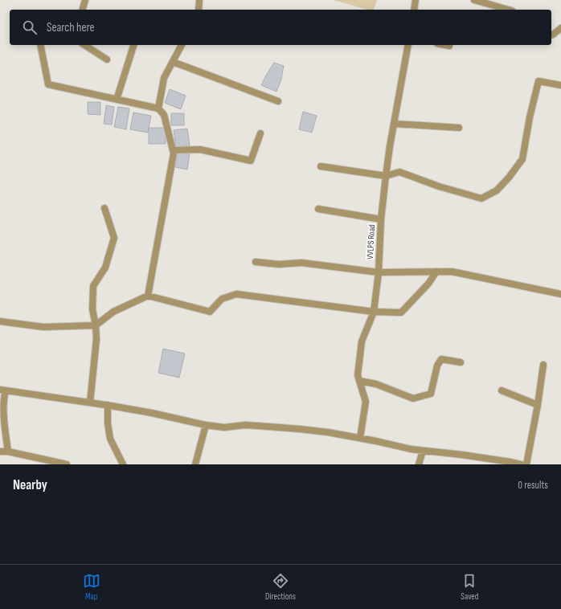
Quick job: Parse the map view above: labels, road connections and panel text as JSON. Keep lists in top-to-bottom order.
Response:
{
  "streets": {
    "street": ["VVLPS Road"]
  },
  "page": {
    "search": "Search here",
    "heading": ["Nearby", "0 results"],
    "nav": ["Map", "Directions", "Saved"]
  }
}
